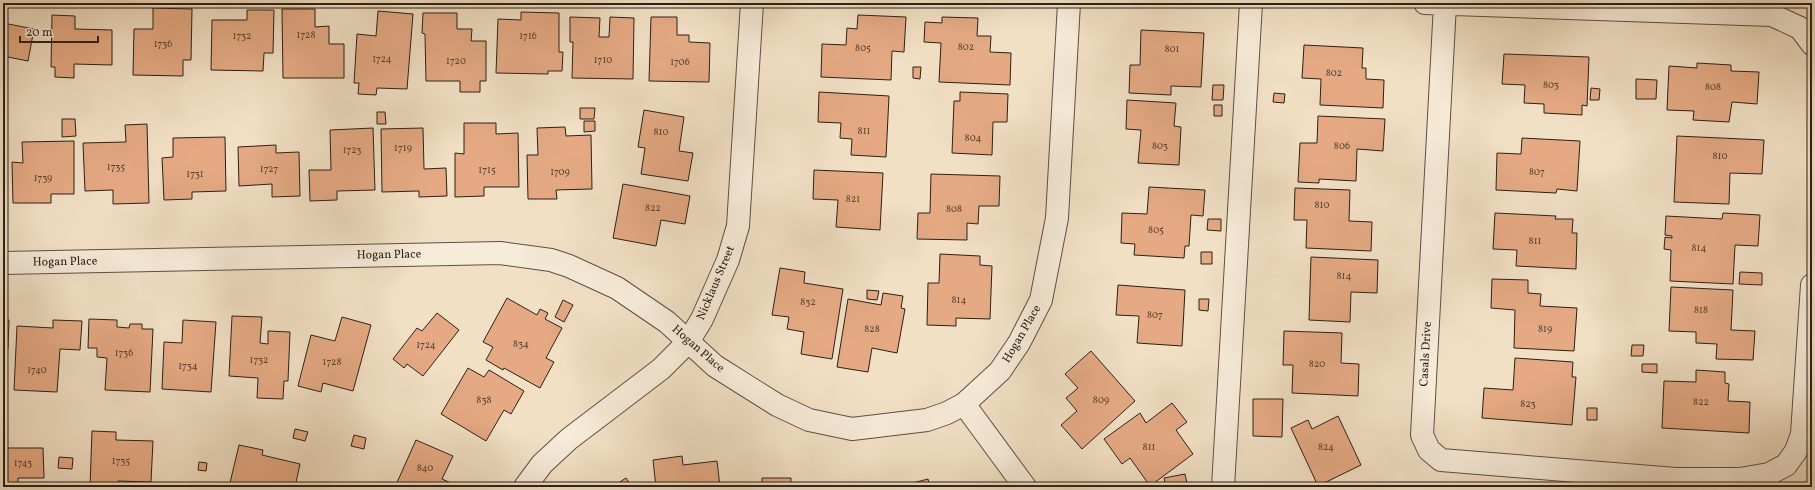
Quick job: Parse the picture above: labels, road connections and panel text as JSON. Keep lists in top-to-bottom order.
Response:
{
  "streets": {
    "street": ["Hogan Place", "Nicklaus Street", "Casals Drive"]
  },
  "crossings": [
    ["Hogan Place", "Nicklaus Street"]
  ],
  "house_numbers": [
    "1728",
    "1732",
    "1716",
    "1736",
    "802",
    "805",
    "801",
    "1724",
    "1710",
    "1720",
    "1706",
    "802",
    "803",
    "808",
    "811",
    "810",
    "804",
    "803",
    "806",
    "1719",
    "1723",
    "810",
    "1735",
    "1727",
    "1715",
    "1709",
    "807",
    "1731",
    "1739",
    "821",
    "810",
    "822",
    "808",
    "805",
    "811",
    "814",
    "814",
    "814",
    "832",
    "818",
    "807",
    "828",
    "819",
    "834",
    "1724",
    "1736",
    "1732",
    "1728",
    "820",
    "1734",
    "1740",
    "838",
    "809",
    "822",
    "823",
    "811",
    "824",
    "1735",
    "1743",
    "840"
  ],
  "scale_bar": "20 m"
}
